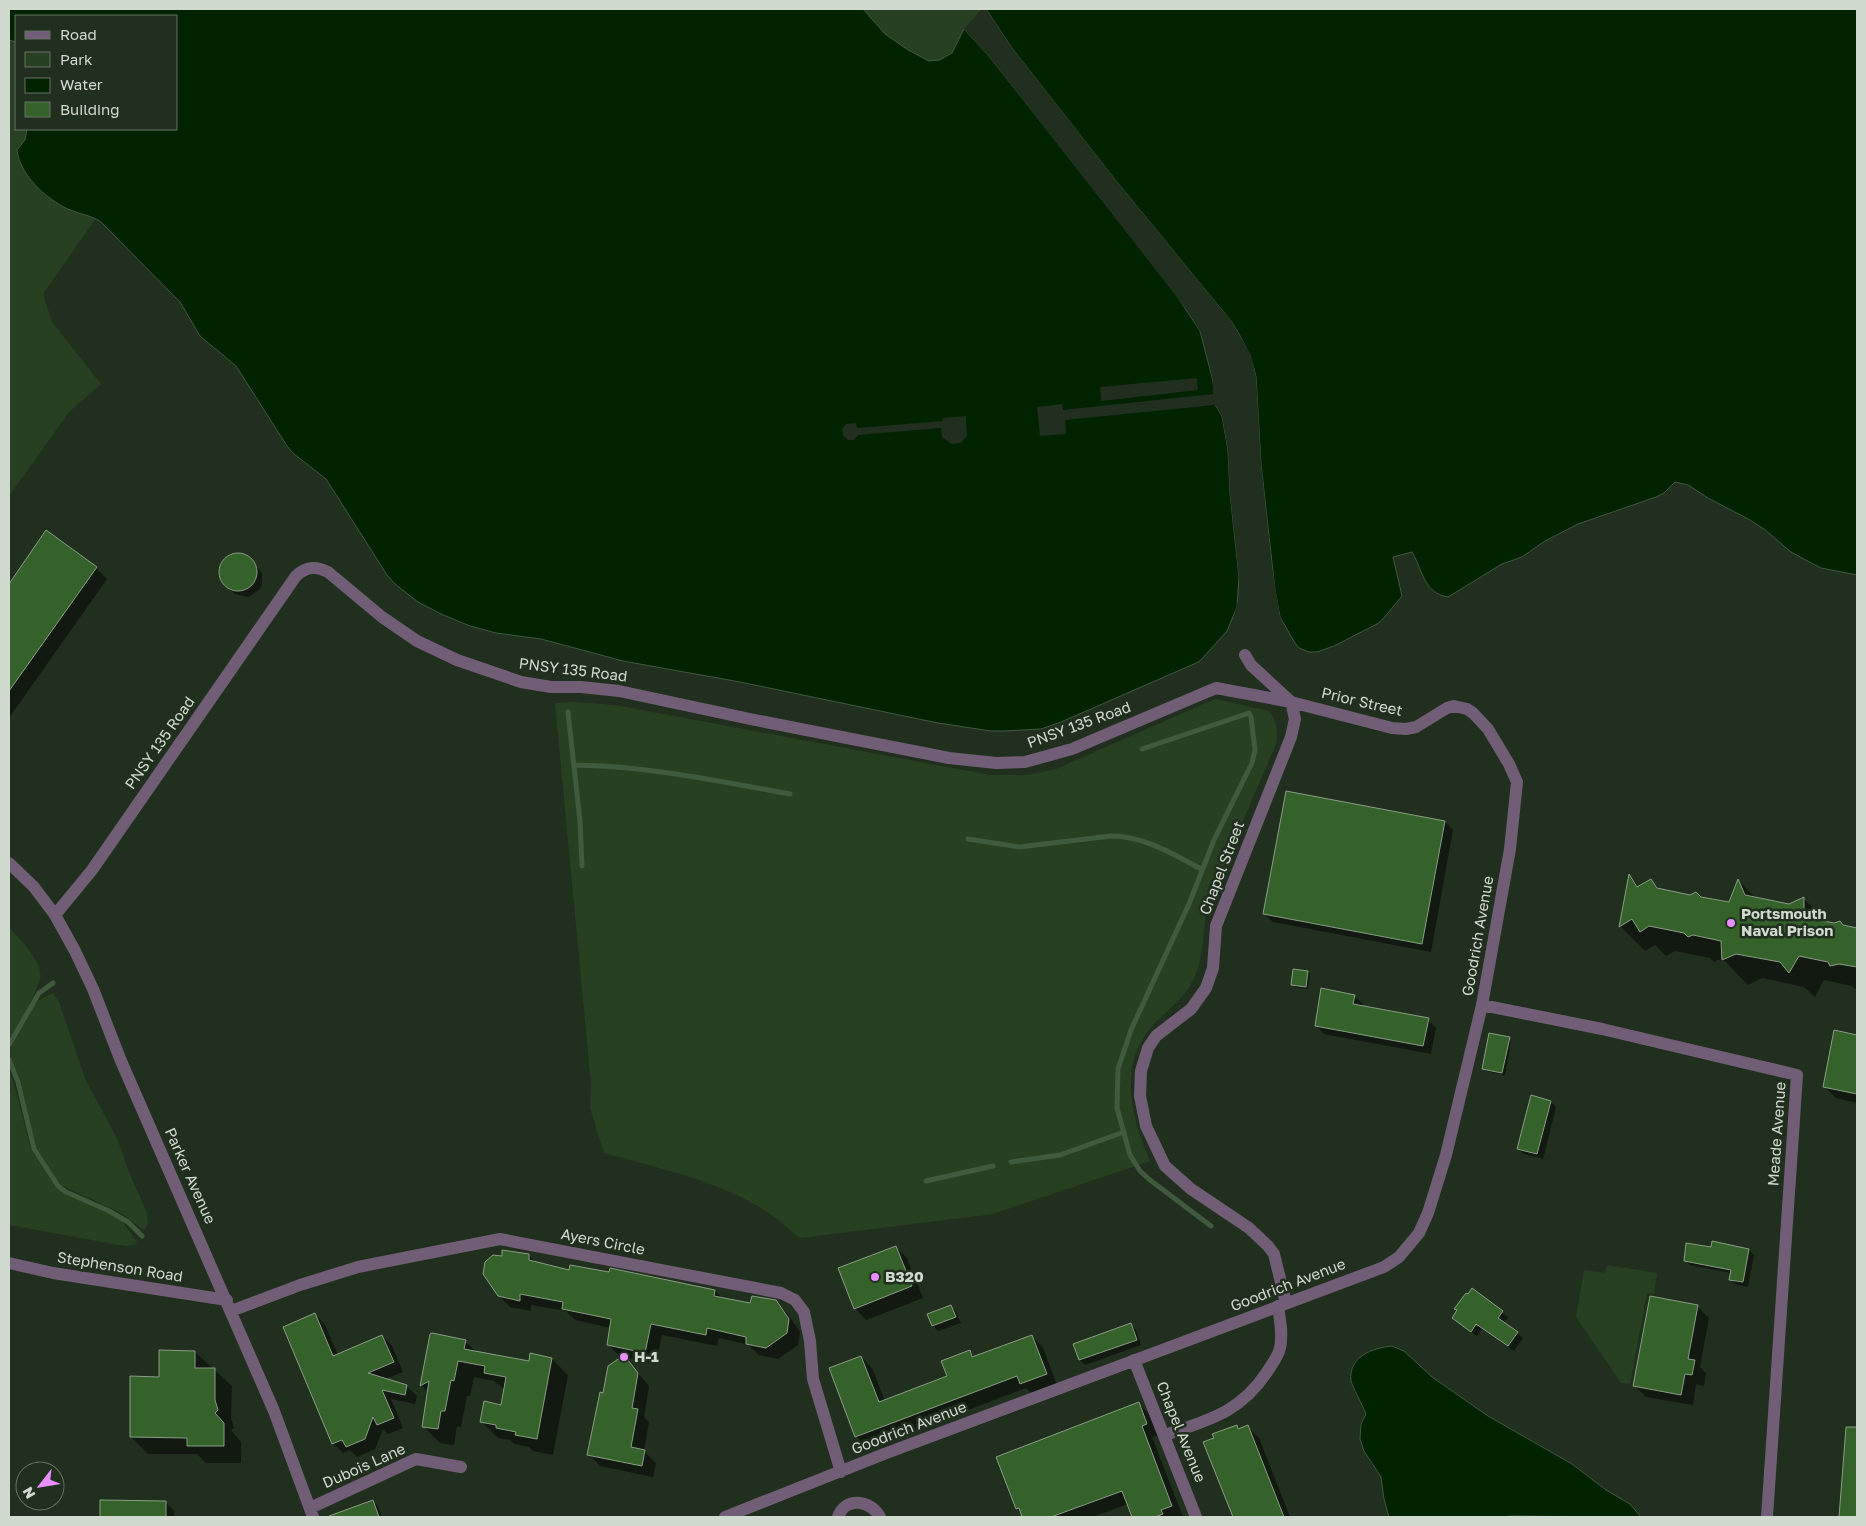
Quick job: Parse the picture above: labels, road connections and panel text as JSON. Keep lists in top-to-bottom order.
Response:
{
  "streets": {
    "street": [
      "PNSY 135 Road",
      "Prior Street",
      "Chapel Street",
      "Goodrich Avenue",
      "Meade Avenue",
      "Parker Avenue",
      "Ayers Circle",
      "Stephenson Road",
      "Chapel Avenue",
      "Dubois Lane"
    ]
  },
  "crossings": [
    ["PNSY 135 Road", "Prior Street"],
    ["PNSY 135 Road", "Parker Avenue"],
    ["Prior Street", "Chapel Street"],
    ["Prior Street", "Goodrich Avenue"],
    ["Chapel Street", "Goodrich Avenue"],
    ["Chapel Street", "Chapel Avenue"],
    ["Goodrich Avenue", "Meade Avenue"],
    ["Goodrich Avenue", "Ayers Circle"],
    ["Goodrich Avenue", "Chapel Avenue"],
    ["Parker Avenue", "Ayers Circle"],
    ["Parker Avenue", "Stephenson Road"],
    ["Parker Avenue", "Dubois Lane"],
    ["Ayers Circle", "Stephenson Road"]
  ],
  "places": ["Portsmouth Naval Prison", "B320", "H-1"],
  "legend": [
    "Road",
    "Park",
    "Water",
    "Building"
  ],
  "north": "bottom left"
}
